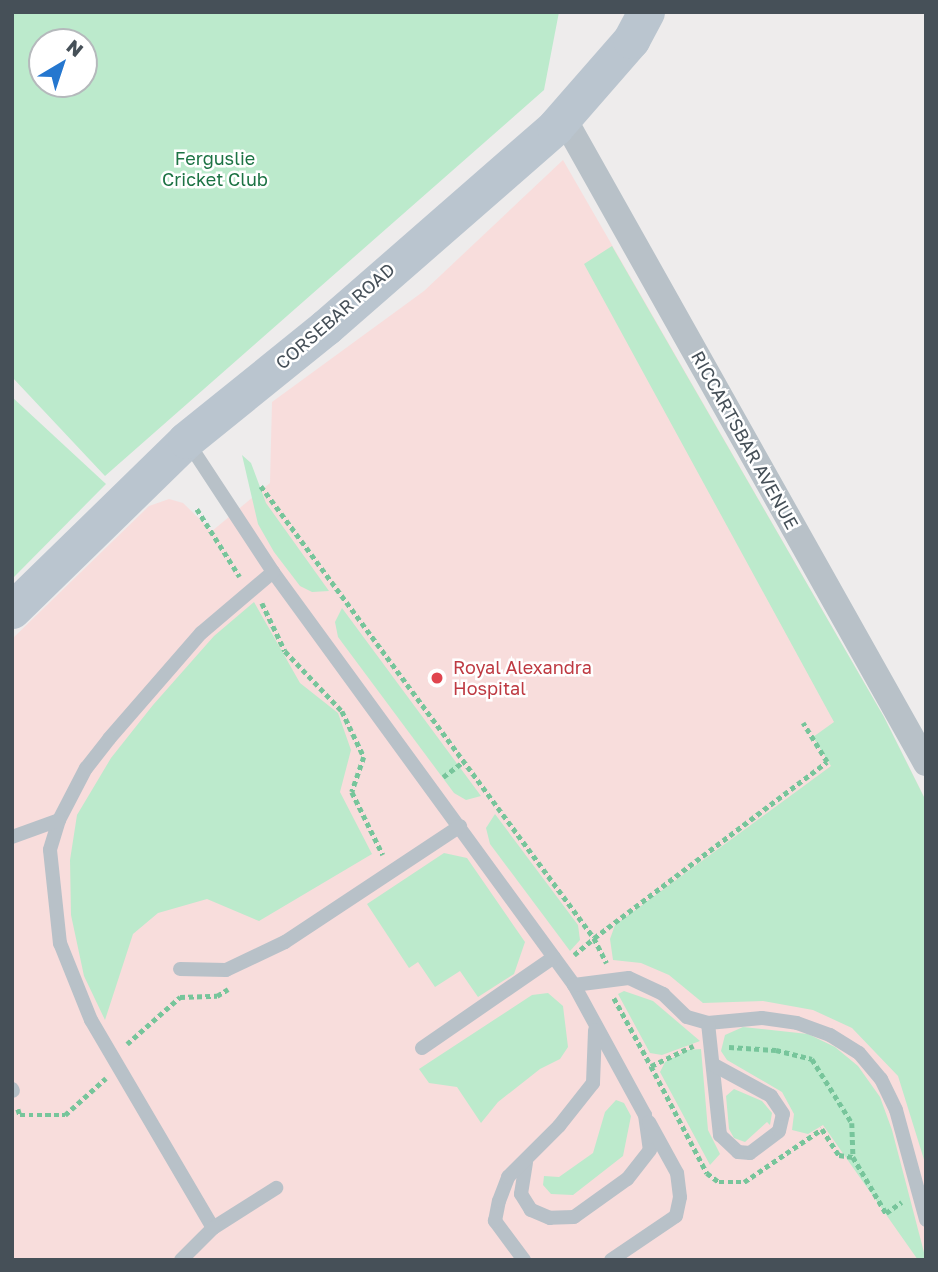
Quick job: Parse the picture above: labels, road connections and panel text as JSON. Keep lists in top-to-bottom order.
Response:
{
  "streets": {
    "main road": ["CORSEBAR ROAD"],
    "street": ["RICCARTSBAR AVENUE"]
  },
  "crossings": [
    ["CORSEBAR ROAD", "RICCARTSBAR AVENUE"]
  ],
  "parks": ["Ferguslie Cricket Club"],
  "places": ["Royal Alexandra Hospital"],
  "north": "top right"
}
